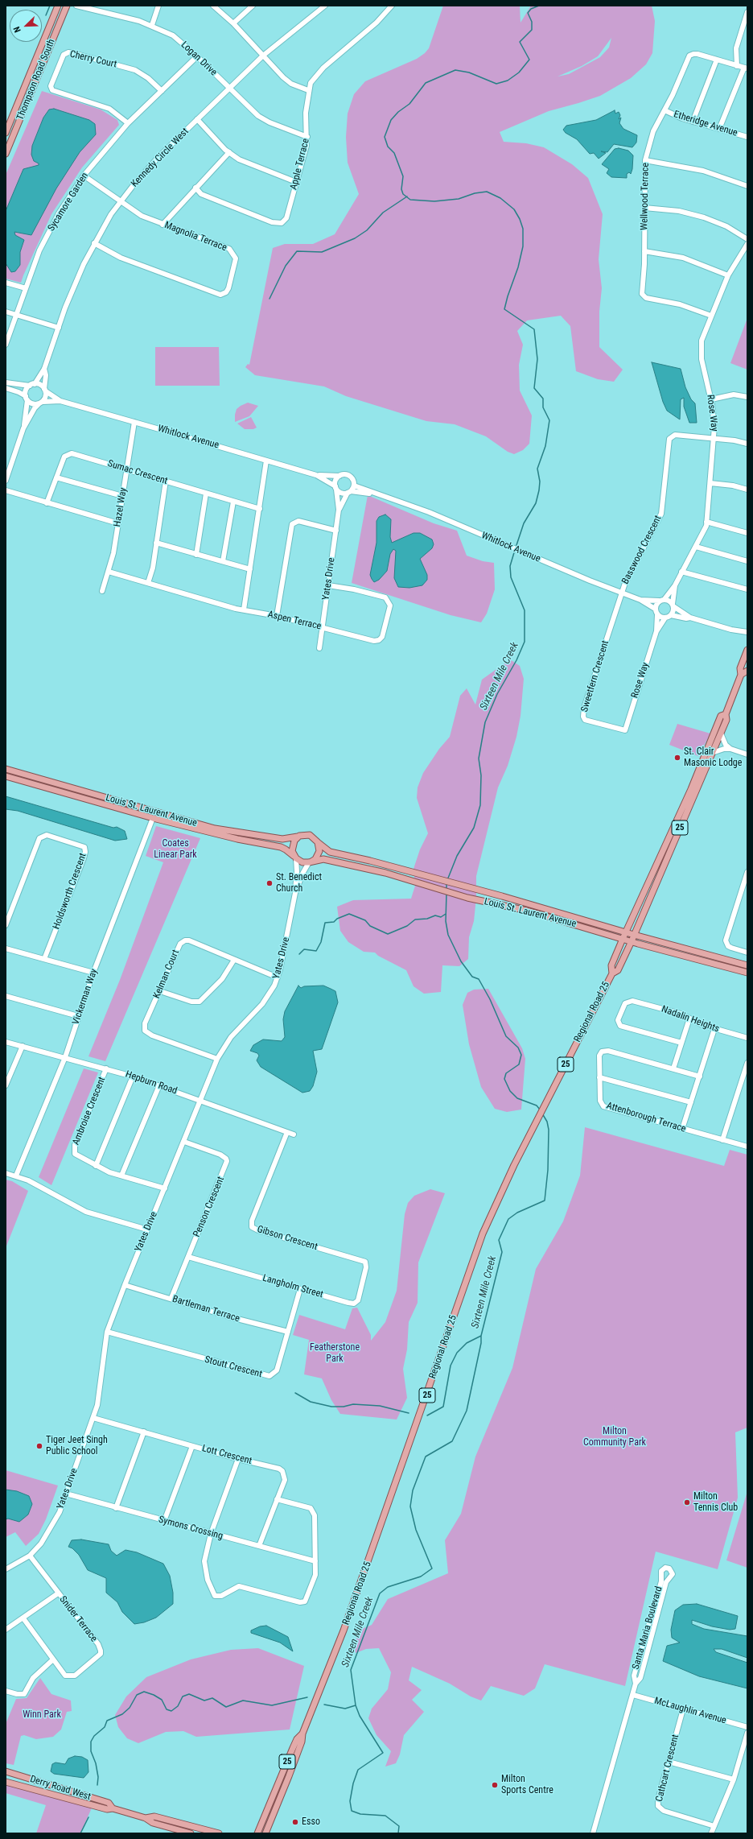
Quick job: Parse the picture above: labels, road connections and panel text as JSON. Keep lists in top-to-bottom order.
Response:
{
  "streets": {
    "main road": [
      "Thompson Road South",
      "Louis St. Laurent Avenue",
      "25",
      "Regional Road 25",
      "Derry Road West"
    ],
    "street": [
      "Logan Drive",
      "Cherry Court",
      "Etheridge Avenue",
      "Kennedy Circle West",
      "Apple Terrace",
      "Wellwood Terrace",
      "Sycamore Garden",
      "Magnolia Terrace",
      "Rose Way",
      "Whitlock Avenue",
      "Sumac Crescent",
      "Hazel Way",
      "Basswood Crescent",
      "Yates Drive",
      "Aspen Terrace",
      "Sweetfern Crescent",
      "Holdsworth Crescent",
      "Kelman Court",
      "Vickerman Way",
      "Nadalin Heights",
      "Hepburn Road",
      "Ambroise Crescent",
      "Attenborough Terrace",
      "Penson Crescent",
      "Gibson Crescent",
      "Langholm Street",
      "Bartleman Terrace",
      "Stoutt Crescent",
      "Lott Crescent",
      "Symons Crossing",
      "Snider Terrace",
      "Santa Maria Boulevard",
      "McLaughlin Avenue",
      "Cathcart Crescent"
    ]
  },
  "crossings": [
    ["Logan Drive", "Kennedy Circle West"],
    ["Logan Drive", "Apple Terrace"],
    ["Logan Drive", "Sycamore Garden"],
    ["Cherry Court", "Sycamore Garden"],
    ["Etheridge Avenue", "Wellwood Terrace"],
    ["Kennedy Circle West", "Magnolia Terrace"],
    ["Kennedy Circle West", "Whitlock Avenue"],
    ["Wellwood Terrace", "Rose Way"],
    ["Sycamore Garden", "Magnolia Terrace"],
    ["Rose Way", "Whitlock Avenue"],
    ["Rose Way", "Basswood Crescent"],
    ["Rose Way", "Sweetfern Crescent"],
    ["Whitlock Avenue", "Hazel Way"],
    ["Whitlock Avenue", "Basswood Crescent"],
    ["Whitlock Avenue", "Yates Drive"],
    ["Whitlock Avenue", "Sweetfern Crescent"],
    ["Sumac Crescent", "Hazel Way"],
    ["Hazel Way", "Aspen Terrace"],
    ["Basswood Crescent", "Sweetfern Crescent"],
    ["Yates Drive", "Aspen Terrace"],
    ["Yates Drive", "Louis St. Laurent Avenue"],
    ["Yates Drive", "Kelman Court"],
    ["Yates Drive", "Hepburn Road"],
    ["Yates Drive", "Ambroise Crescent"],
    ["Yates Drive", "Penson Crescent"],
    ["Yates Drive", "Bartleman Terrace"],
    ["Yates Drive", "Stoutt Crescent"],
    ["Yates Drive", "Lott Crescent"],
    ["Yates Drive", "Symons Crossing"],
    ["Yates Drive", "Snider Terrace"],
    ["Louis St. Laurent Avenue", "Vickerman Way"],
    ["Louis St. Laurent Avenue", "Regional Road 25"],
    ["Vickerman Way", "Hepburn Road"],
    ["Hepburn Road", "Ambroise Crescent"],
    ["Hepburn Road", "Gibson Crescent"],
    ["Penson Crescent", "Langholm Street"],
    ["Penson Crescent", "Bartleman Terrace"],
    ["Gibson Crescent", "Langholm Street"],
    ["Langholm Street", "Stoutt Crescent"],
    ["Bartleman Terrace", "Stoutt Crescent"],
    ["Lott Crescent", "Symons Crossing"],
    ["Santa Maria Boulevard", "McLaughlin Avenue"],
    ["McLaughlin Avenue", "Cathcart Crescent"]
  ],
  "water": ["Sixteen Mile Creek"],
  "parks": [
    "Coates Linear Park",
    "Featherstone Park",
    "Milton Community Park",
    "Winn Park"
  ],
  "places": [
    "St. Clair Masonic Lodge",
    "St. Benedict Church",
    "Tiger Jeet Singh Public School",
    "Milton Tennis Club",
    "Milton Sports Centre",
    "Esso"
  ],
  "north": "bottom left"
}
